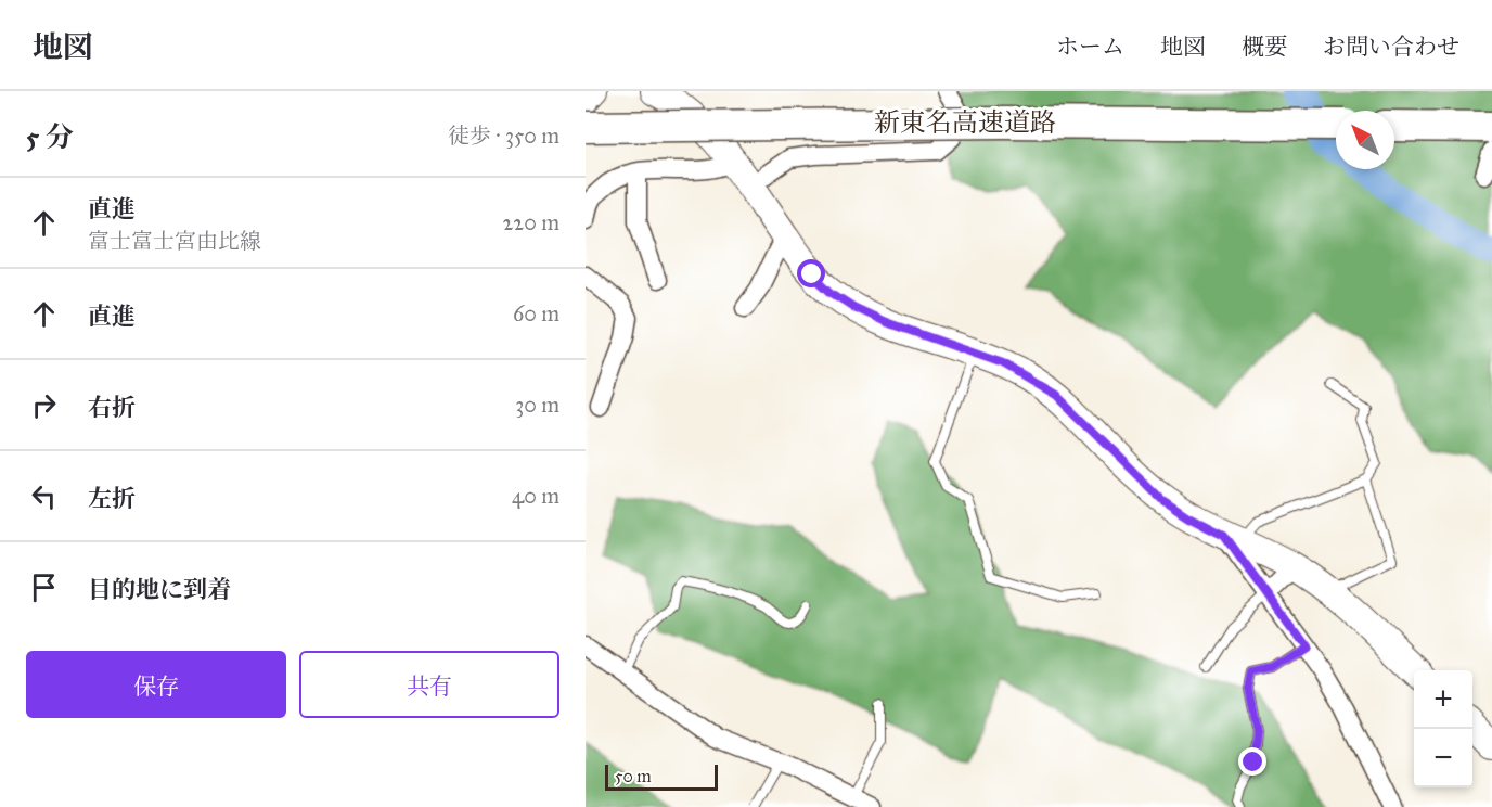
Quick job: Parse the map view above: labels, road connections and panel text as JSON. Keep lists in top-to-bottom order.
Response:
{
  "streets": {
    "highway": ["新東名高速道路"]
  },
  "scale_bar": "50 m",
  "north": "top left",
  "page": {
    "header": "地図",
    "nav": [
      "ホーム",
      "地図",
      "概要",
      "お問い合わせ"
    ],
    "heading": ["5 分", "徒歩 · 350 m"],
    "list": [
      ["直進", "富士富士宮由比線", "220 m"],
      ["直進", "60 m"],
      ["右折", "30 m"],
      ["左折", "40 m"],
      "目的地に到着"
    ],
    "buttons": ["保存", "共有"],
    "map_buttons": ["+", "−"],
    "scale": "50 m"
  }
}
